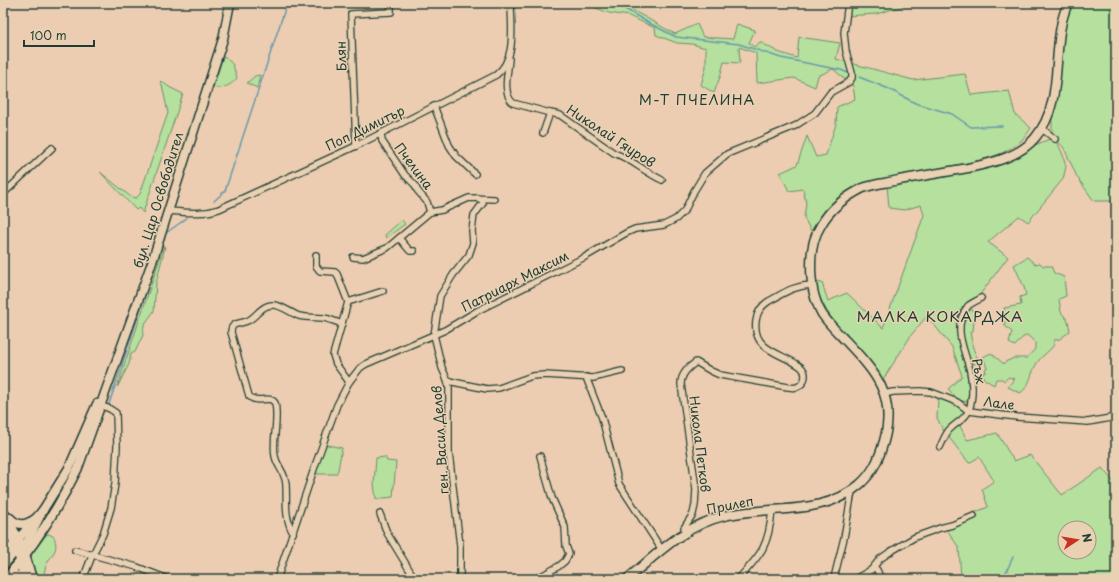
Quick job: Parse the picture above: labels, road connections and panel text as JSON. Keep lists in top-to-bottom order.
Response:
{
  "streets": {
    "main road": ["бул. Цар Освободител", "Прилеп"],
    "street": [
      "Блян",
      "Поп Димитър",
      "Николай Гяуров",
      "Пчелина",
      "Патриарх Максим",
      "Ръж",
      "Лале",
      "ген. Васил Делов",
      "Никола Петков"
    ]
  },
  "crossings": [
    ["Блян", "Поп Димитър"],
    ["Поп Димитър", "Николай Гяуров"],
    ["Поп Димитър", "Пчелина"],
    ["Поп Димитър", "бул. Цар Освободител"],
    ["Патриарх Максим", "ген. Васил Делов"],
    ["Ръж", "Лале"],
    ["Лале", "Прилеп"],
    ["Никола Петков", "Прилеп"]
  ],
  "districts": ["М-Т ПЧЕЛИНА", "МАЛКА КОКАРДЖА"],
  "scale_bar": "100 m",
  "north": "right"
}
